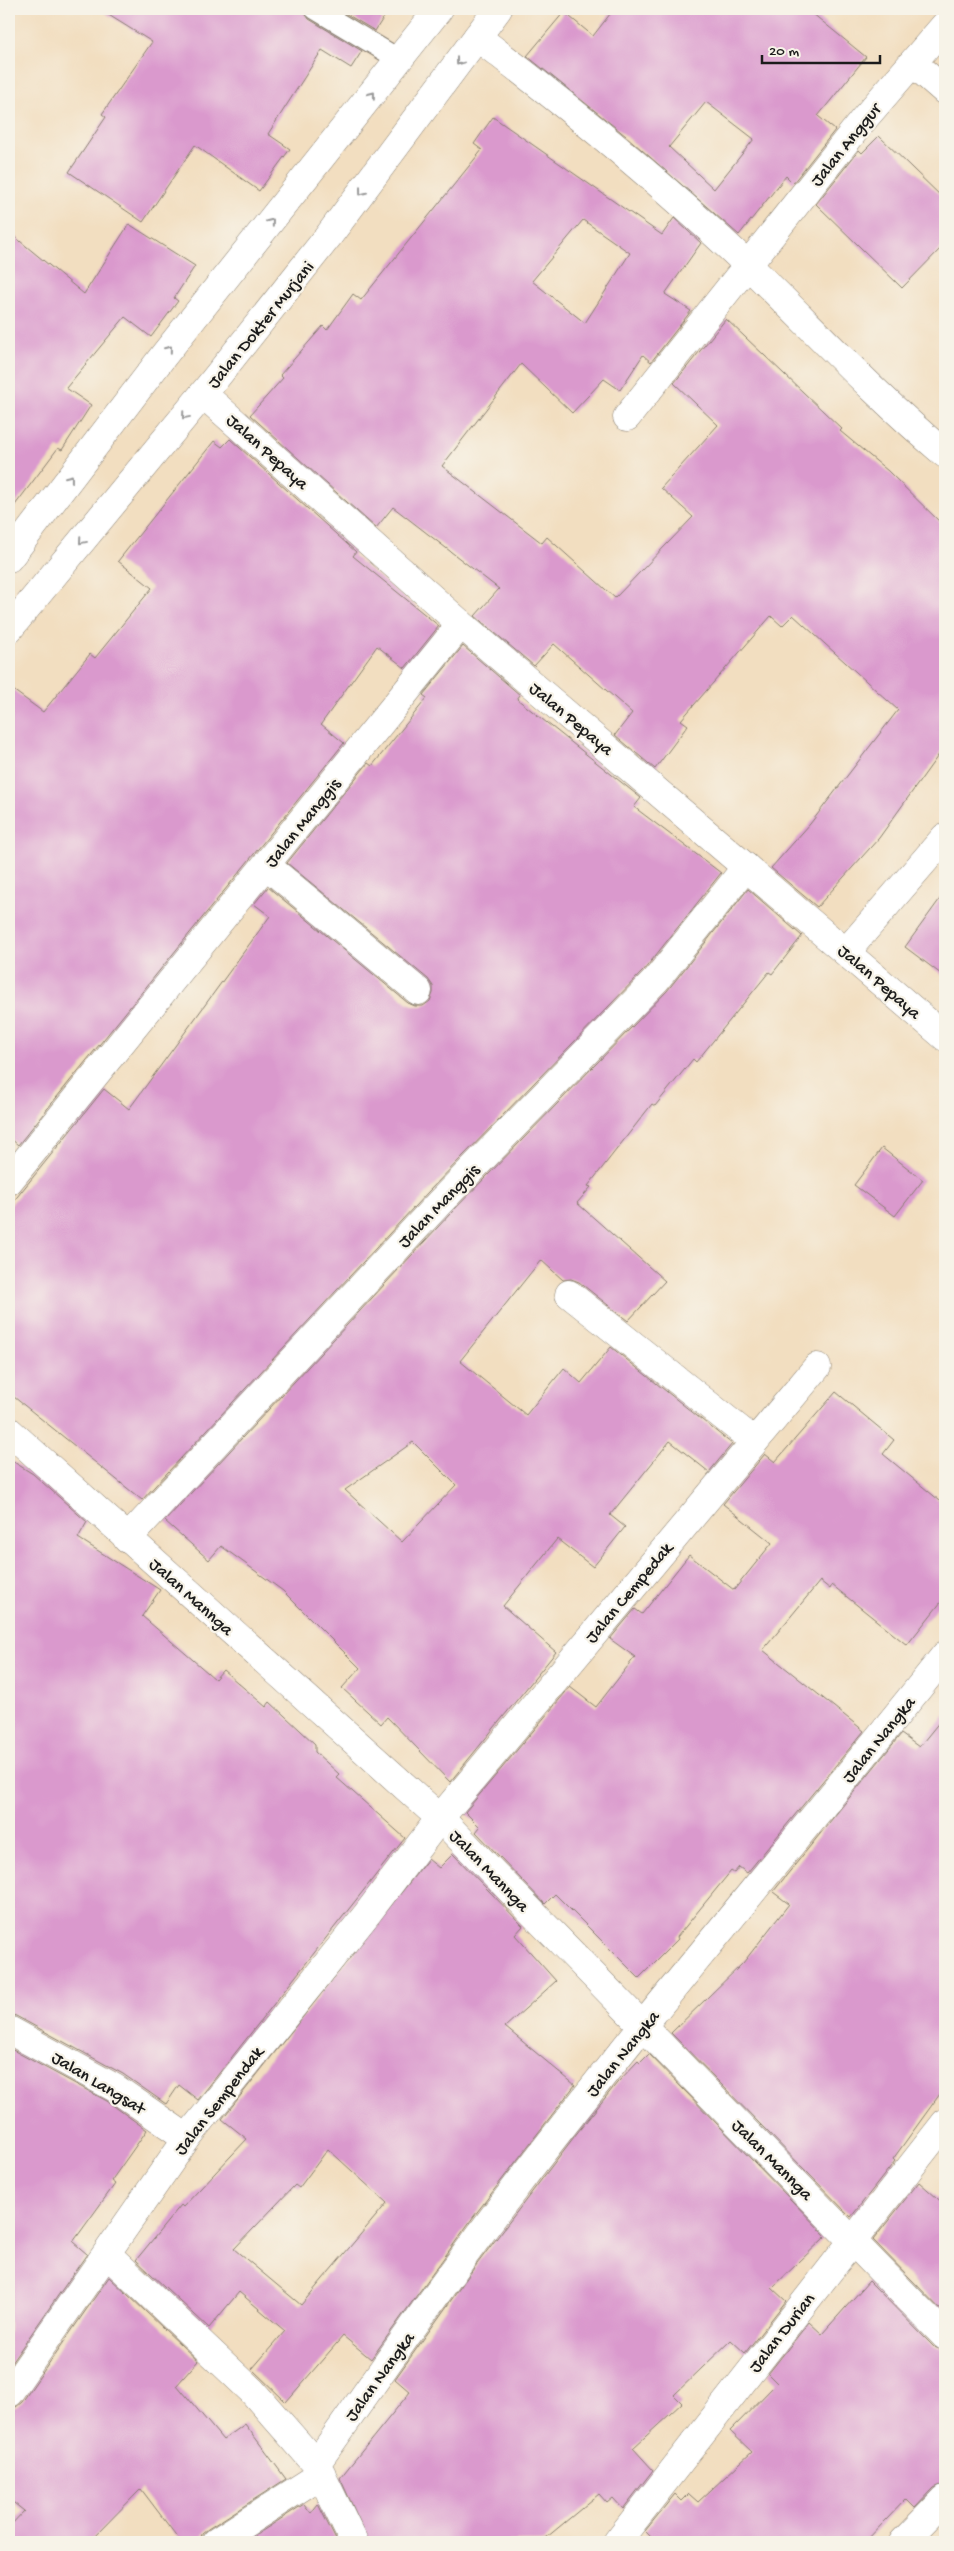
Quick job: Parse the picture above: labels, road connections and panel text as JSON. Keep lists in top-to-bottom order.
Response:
{
  "streets": {
    "street": [
      "Jalan Anggur",
      "Jalan Dokter Murjani",
      "Jalan Pepaya",
      "Jalan Manggis",
      "Jalan Cempedak",
      "Jalan Mannga",
      "Jalan Nangka",
      "Jalan Langsat",
      "Jalan Sempendak",
      "Jalan Durian"
    ]
  },
  "crossings": [
    ["Jalan Dokter Murjani", "Jalan Pepaya"],
    ["Jalan Pepaya", "Jalan Manggis"],
    ["Jalan Manggis", "Jalan Mannga"],
    ["Jalan Cempedak", "Jalan Mannga"],
    ["Jalan Cempedak", "Jalan Sempendak"],
    ["Jalan Mannga", "Jalan Nangka"],
    ["Jalan Mannga", "Jalan Sempendak"],
    ["Jalan Mannga", "Jalan Durian"],
    ["Jalan Langsat", "Jalan Sempendak"]
  ],
  "scale_bar": "20 m"
}
